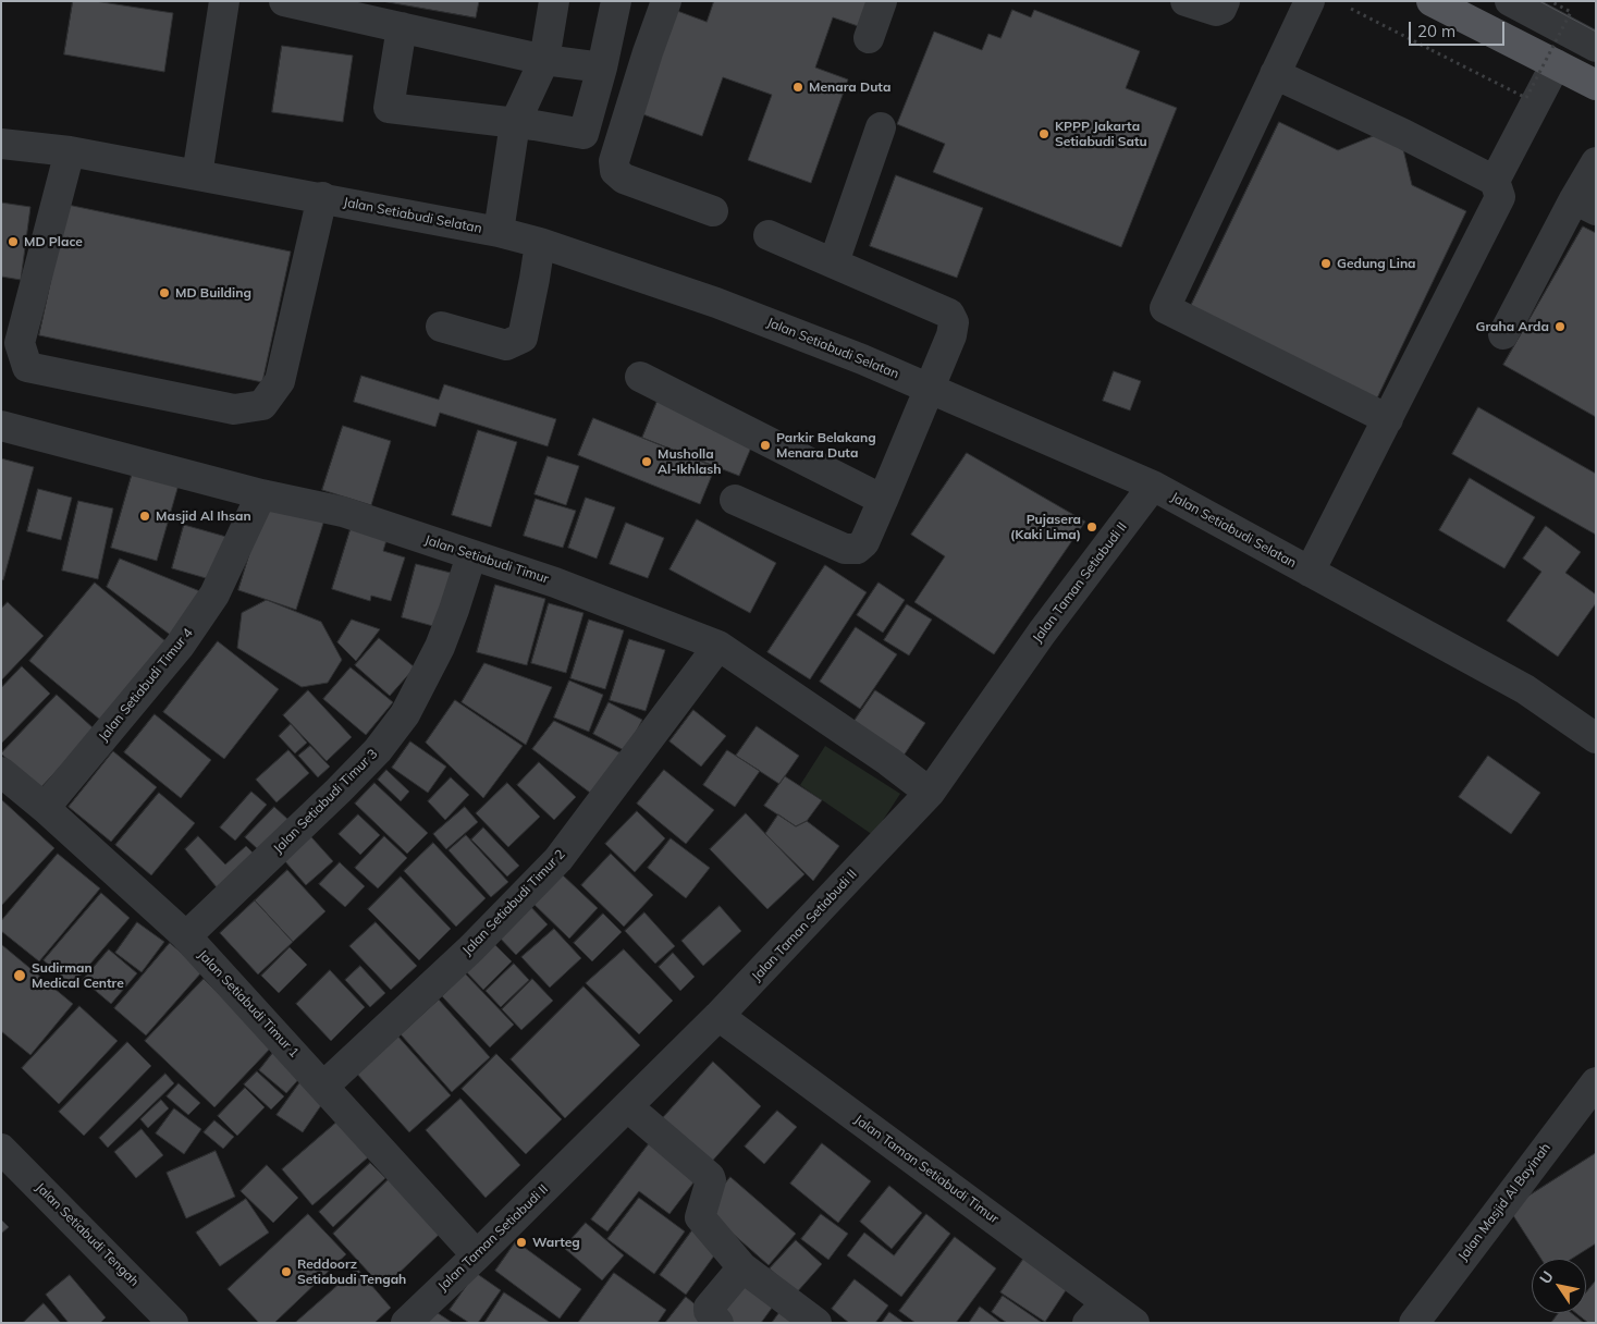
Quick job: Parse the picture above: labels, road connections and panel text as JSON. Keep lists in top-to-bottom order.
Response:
{
  "streets": {
    "street": [
      "Jalan Setiabudi Selatan",
      "Jalan Setiabudi Timur",
      "Jalan Taman Setiabudi II",
      "Jalan Setiabudi Timur 4",
      "Jalan Setiabudi Timur 3",
      "Jalan Setiabudi Timur 2",
      "Jalan Setiabudi Timur 1",
      "Jalan Taman Setiabudi Timur",
      "Jalan Masjid Al Bayinah",
      "Jalan Setiabudi Tengah"
    ]
  },
  "crossings": [
    ["Jalan Setiabudi Selatan", "Jalan Taman Setiabudi II"],
    ["Jalan Setiabudi Timur", "Jalan Taman Setiabudi II"],
    ["Jalan Setiabudi Timur", "Jalan Setiabudi Timur 4"],
    ["Jalan Setiabudi Timur", "Jalan Setiabudi Timur 3"],
    ["Jalan Setiabudi Timur", "Jalan Setiabudi Timur 2"],
    ["Jalan Taman Setiabudi II", "Jalan Setiabudi Timur 1"],
    ["Jalan Taman Setiabudi II", "Jalan Taman Setiabudi Timur"],
    ["Jalan Setiabudi Timur 4", "Jalan Setiabudi Timur 1"],
    ["Jalan Setiabudi Timur 3", "Jalan Setiabudi Timur 1"],
    ["Jalan Setiabudi Timur 2", "Jalan Setiabudi Timur 1"]
  ],
  "places": [
    "Menara Duta",
    "KPPP Jakarta Setiabudi Satu",
    "MD Place",
    "Gedung Lina",
    "MD Building",
    "Graha Arda",
    "Parkir Belakang Menara Duta",
    "Musholla Al-Ikhlash",
    "Masjid Al Ihsan",
    "Pujasera (Kaki Lima)",
    "Sudirman Medical Centre",
    "Warteg",
    "Reddoorz Setiabudi Tengah"
  ],
  "scale_bar": "20 m",
  "north": "top left"
}
